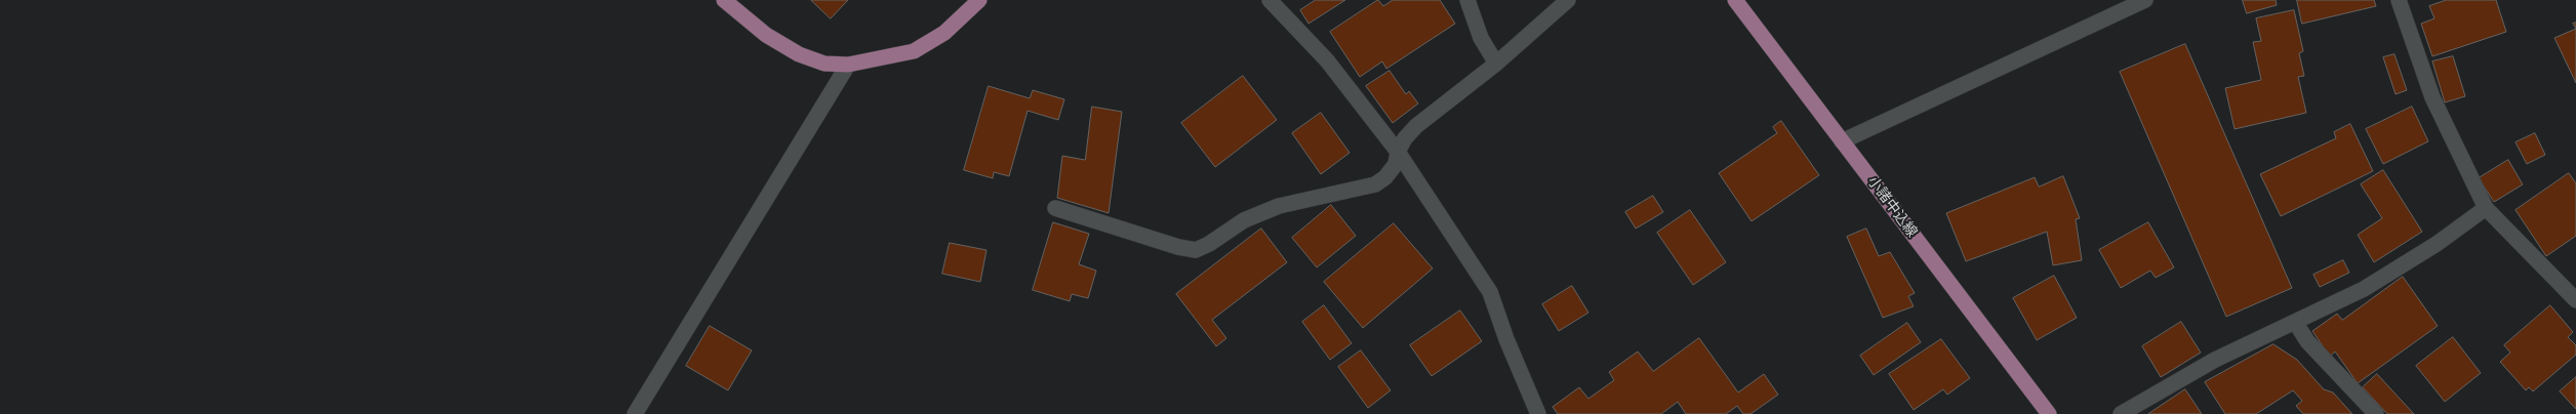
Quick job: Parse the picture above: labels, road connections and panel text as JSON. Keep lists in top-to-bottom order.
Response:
{
  "streets": {
    "main road": ["小諸中込線"]
  }
}
